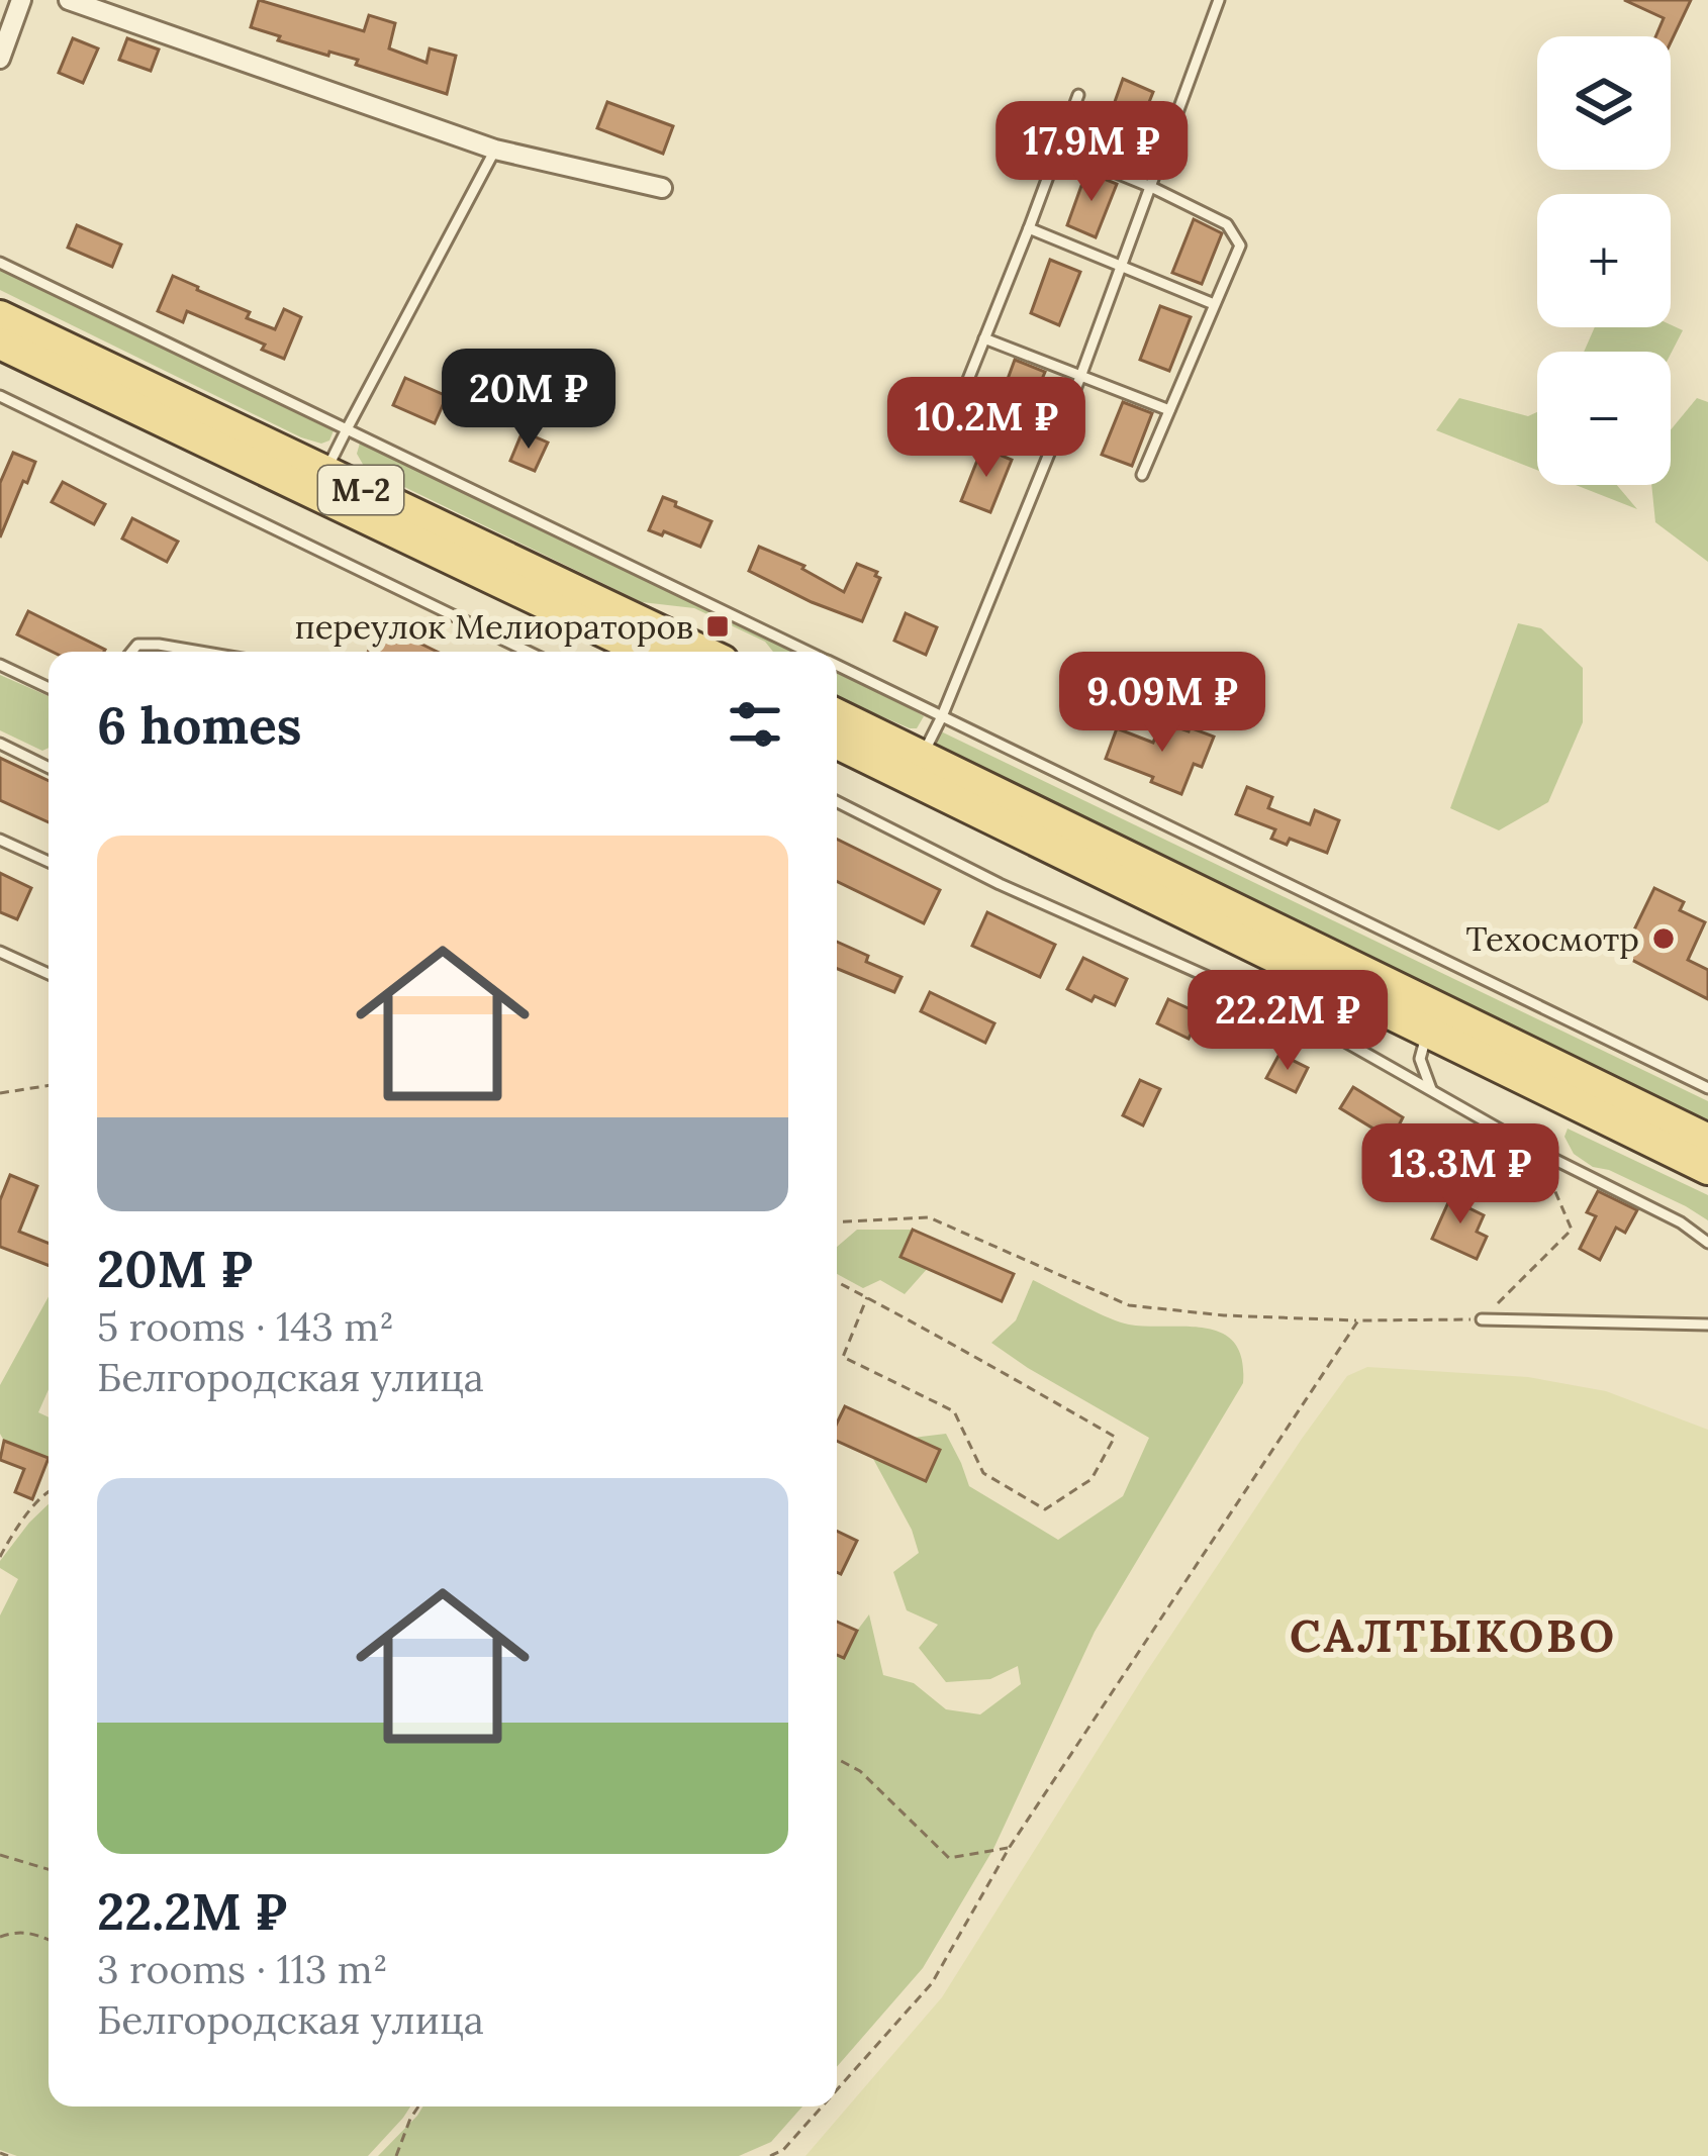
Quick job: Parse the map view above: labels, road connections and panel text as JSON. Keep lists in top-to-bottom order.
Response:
{
  "streets": {
    "main road": ["М-2"]
  },
  "districts": ["САЛТЫКОВО"],
  "places": {
    "transit": ["переулок Мелиораторов"],
    "other": ["Техосмотр"]
  },
  "page": {
    "map_buttons": ["+", "−"],
    "price": [
      "17.9M ₽",
      "20M ₽",
      "10.2M ₽",
      "9.09M ₽",
      "22.2M ₽",
      "13.3M ₽"
    ],
    "heading": "6 homes",
    "list": [
      {
        "name": "20M ₽",
        "note": "5 rooms · 143 m² · Белгородская улица"
      },
      {
        "name": "22.2M ₽",
        "note": "3 rooms · 113 m² · Белгородская улица"
      }
    ]
  }
}
